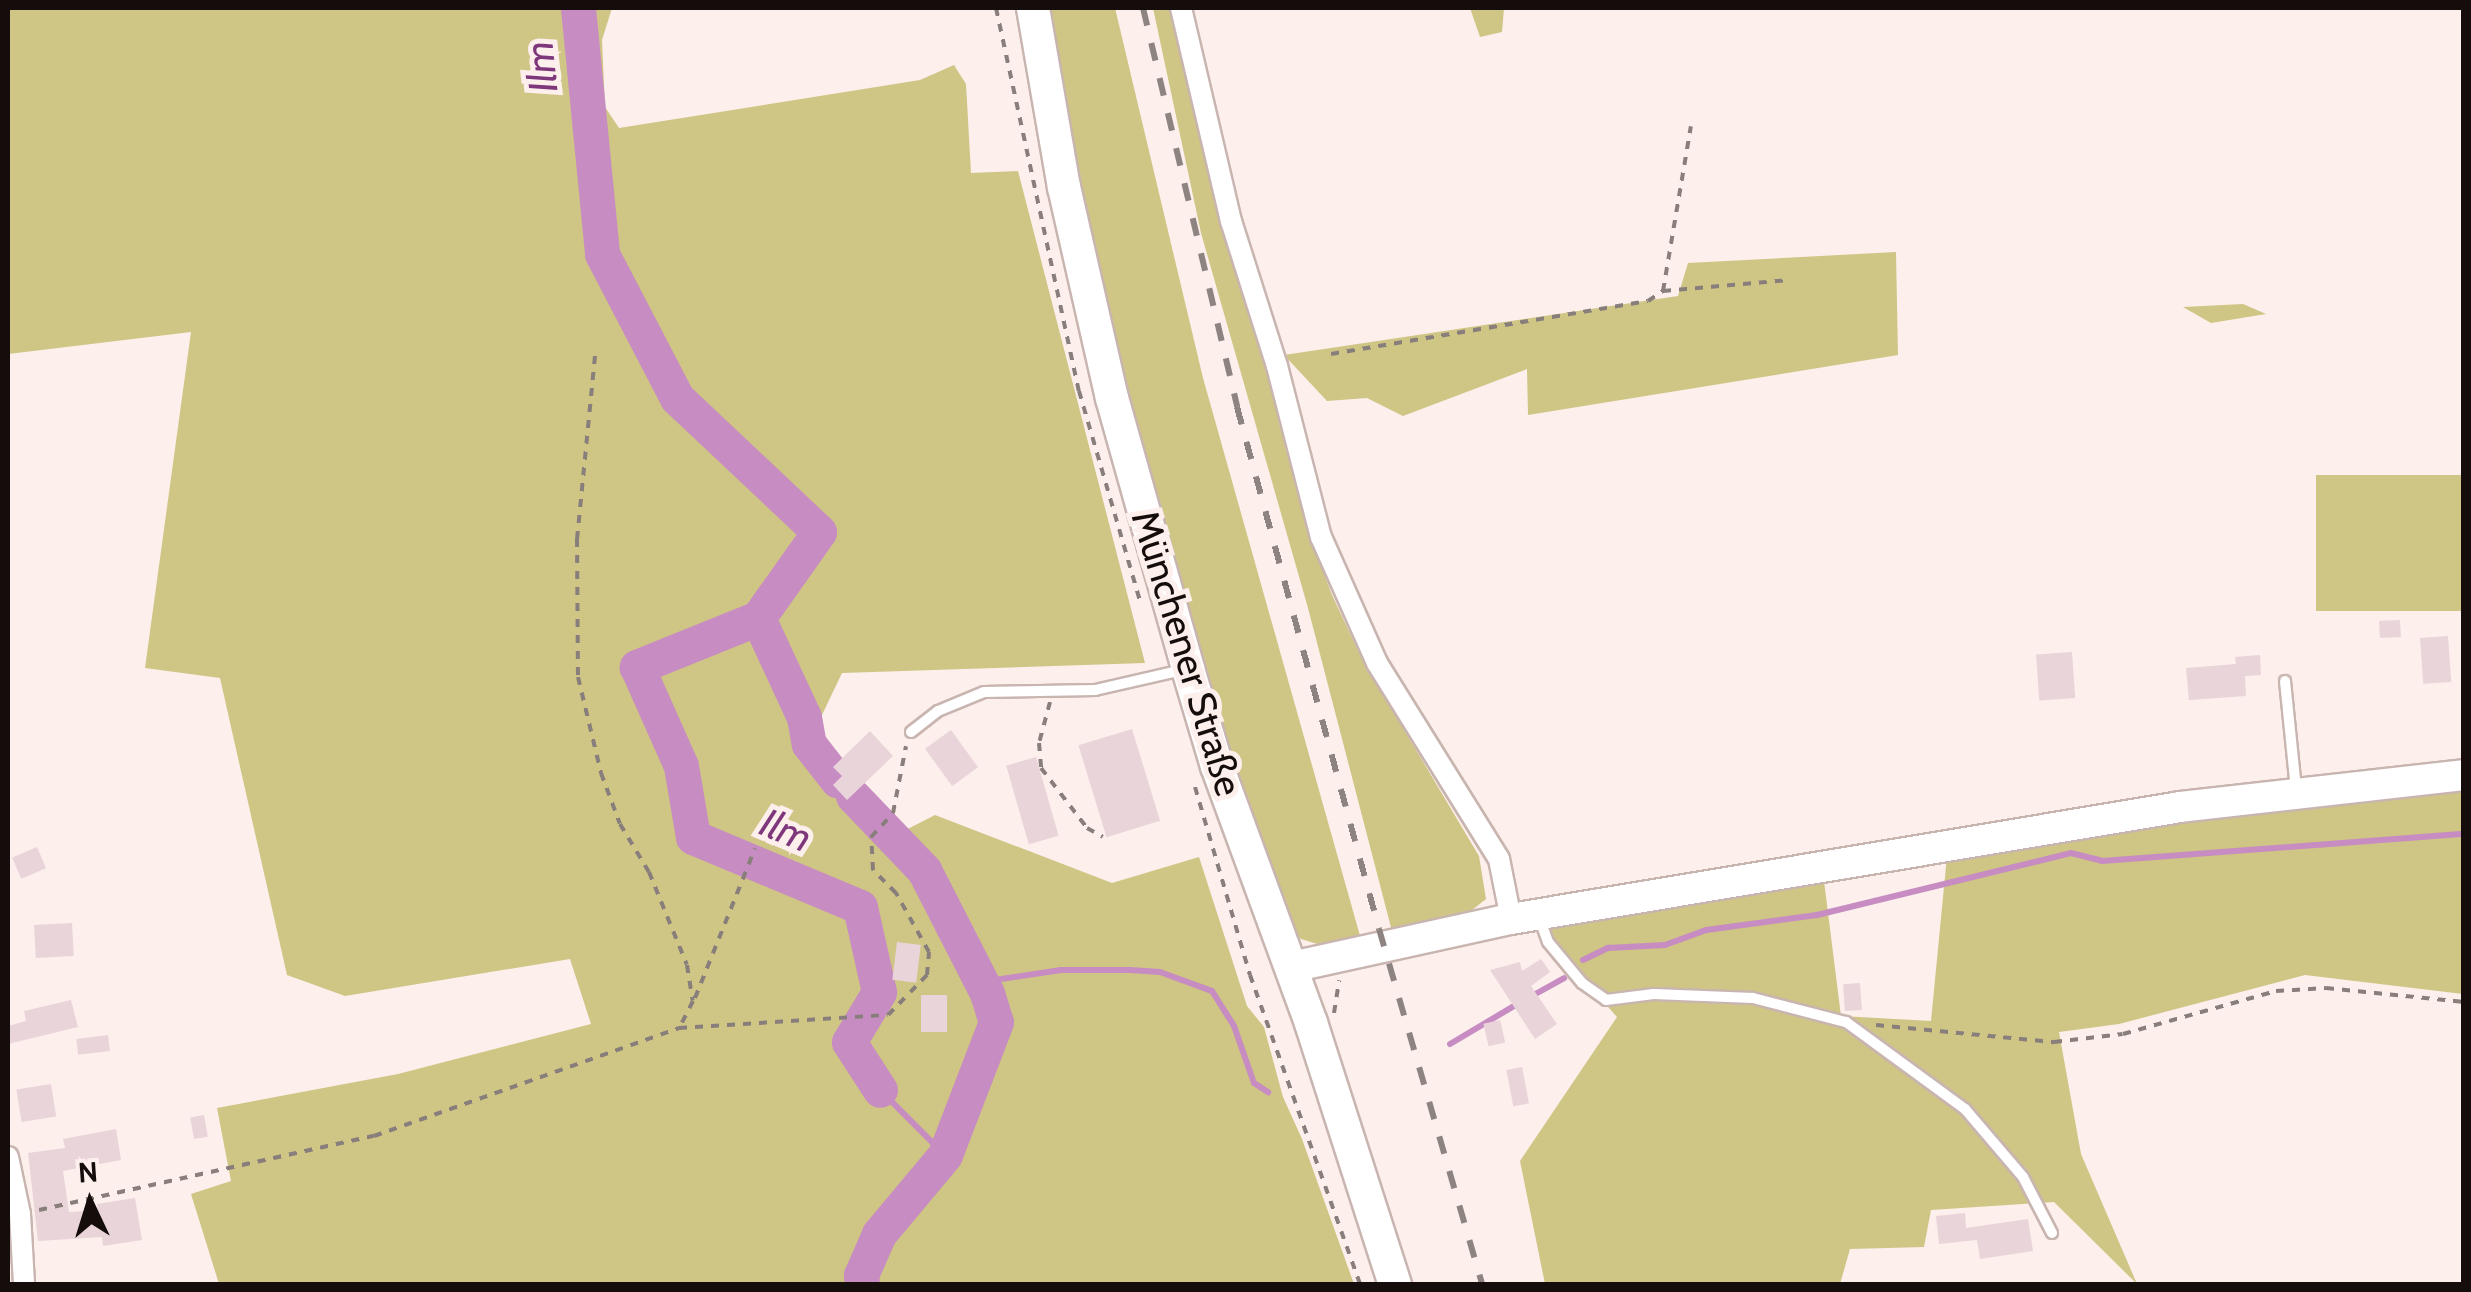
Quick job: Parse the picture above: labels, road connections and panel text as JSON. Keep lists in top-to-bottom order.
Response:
{
  "streets": {
    "main road": ["Münchener Straße"]
  },
  "water": ["Ilm"],
  "north": "top"
}
